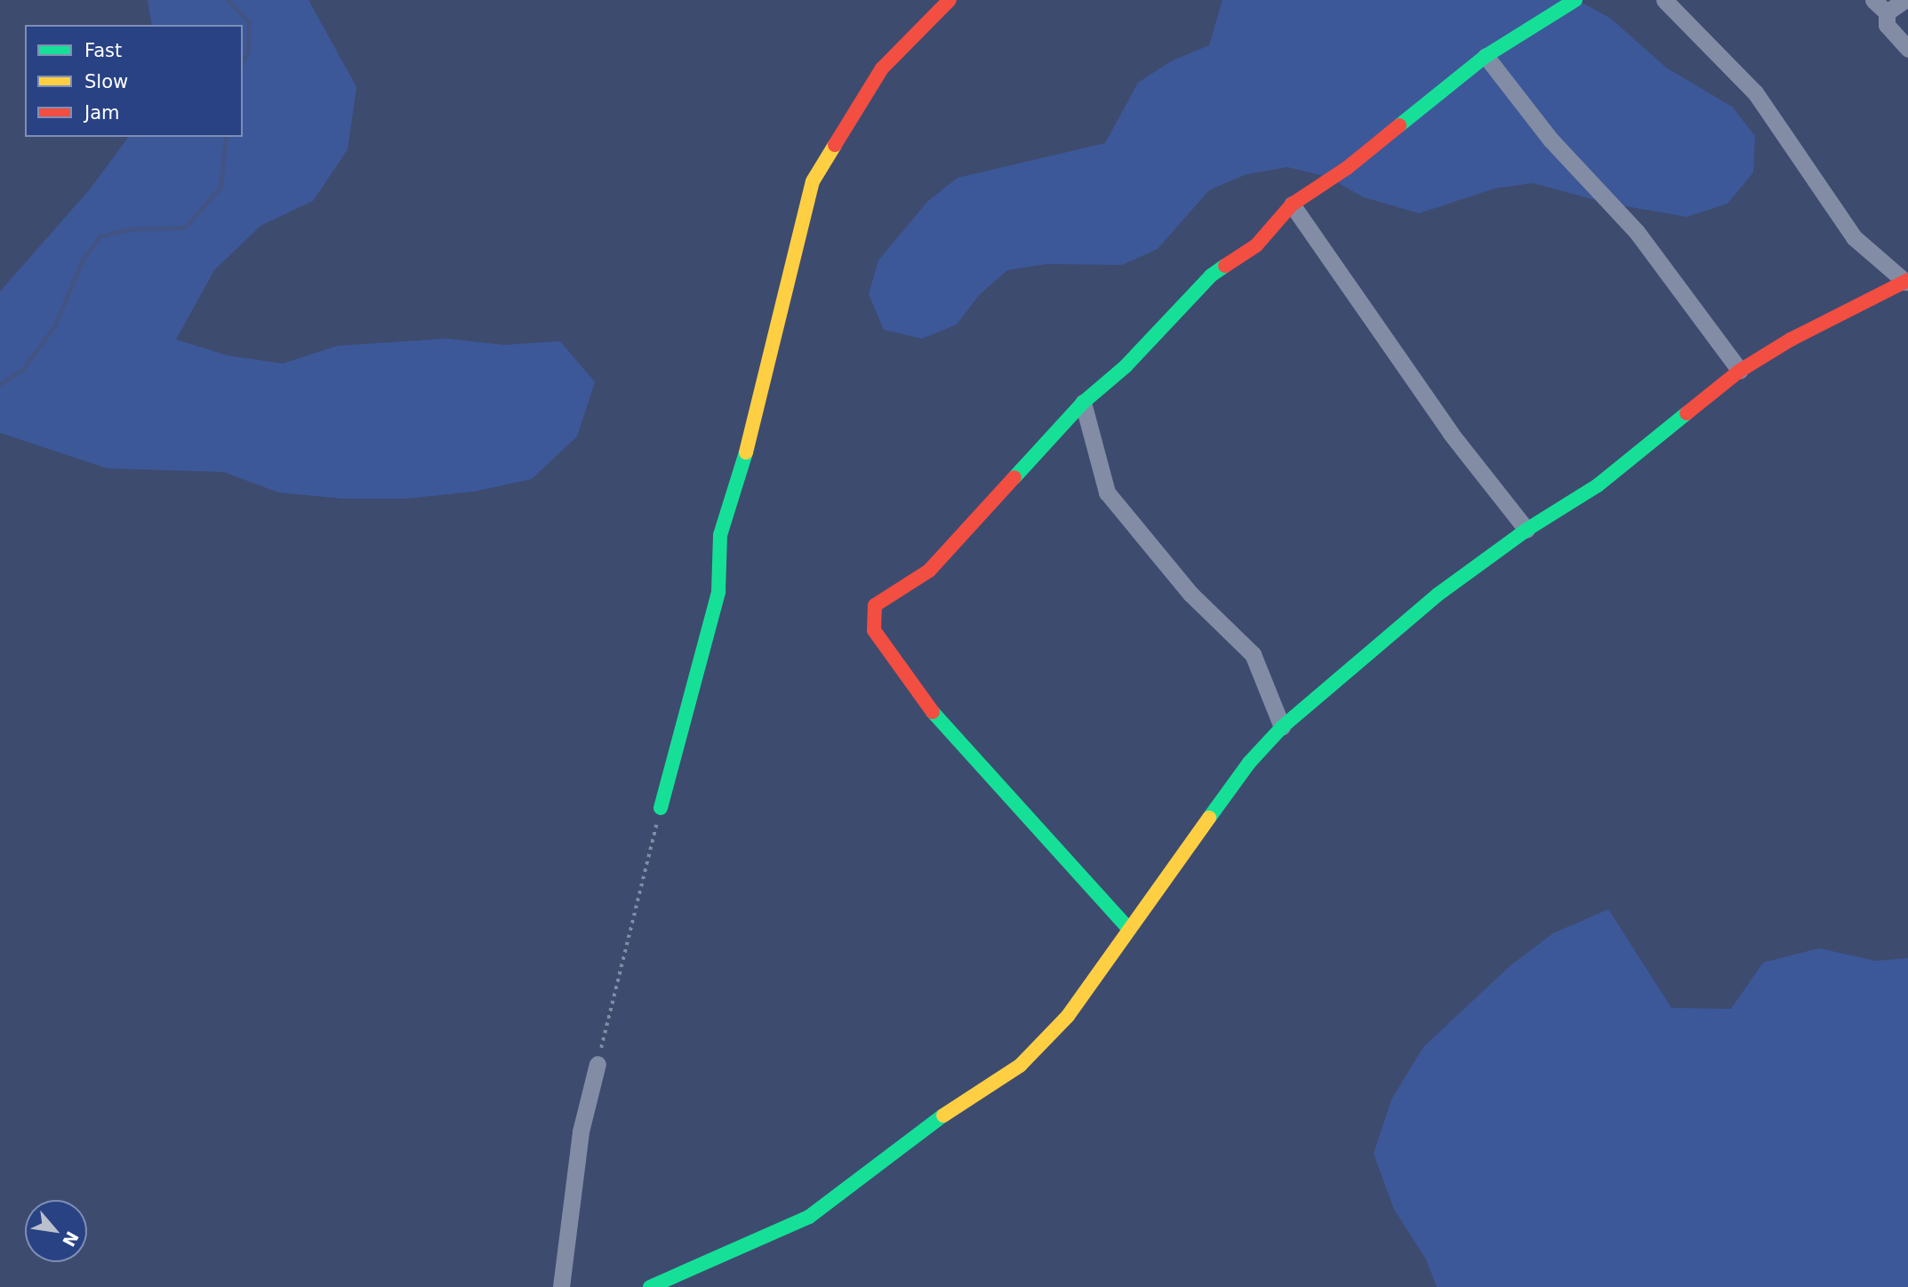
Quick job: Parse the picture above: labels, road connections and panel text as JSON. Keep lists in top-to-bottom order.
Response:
{
  "legend": ["Fast", "Slow", "Jam"],
  "north": "bottom right"
}
